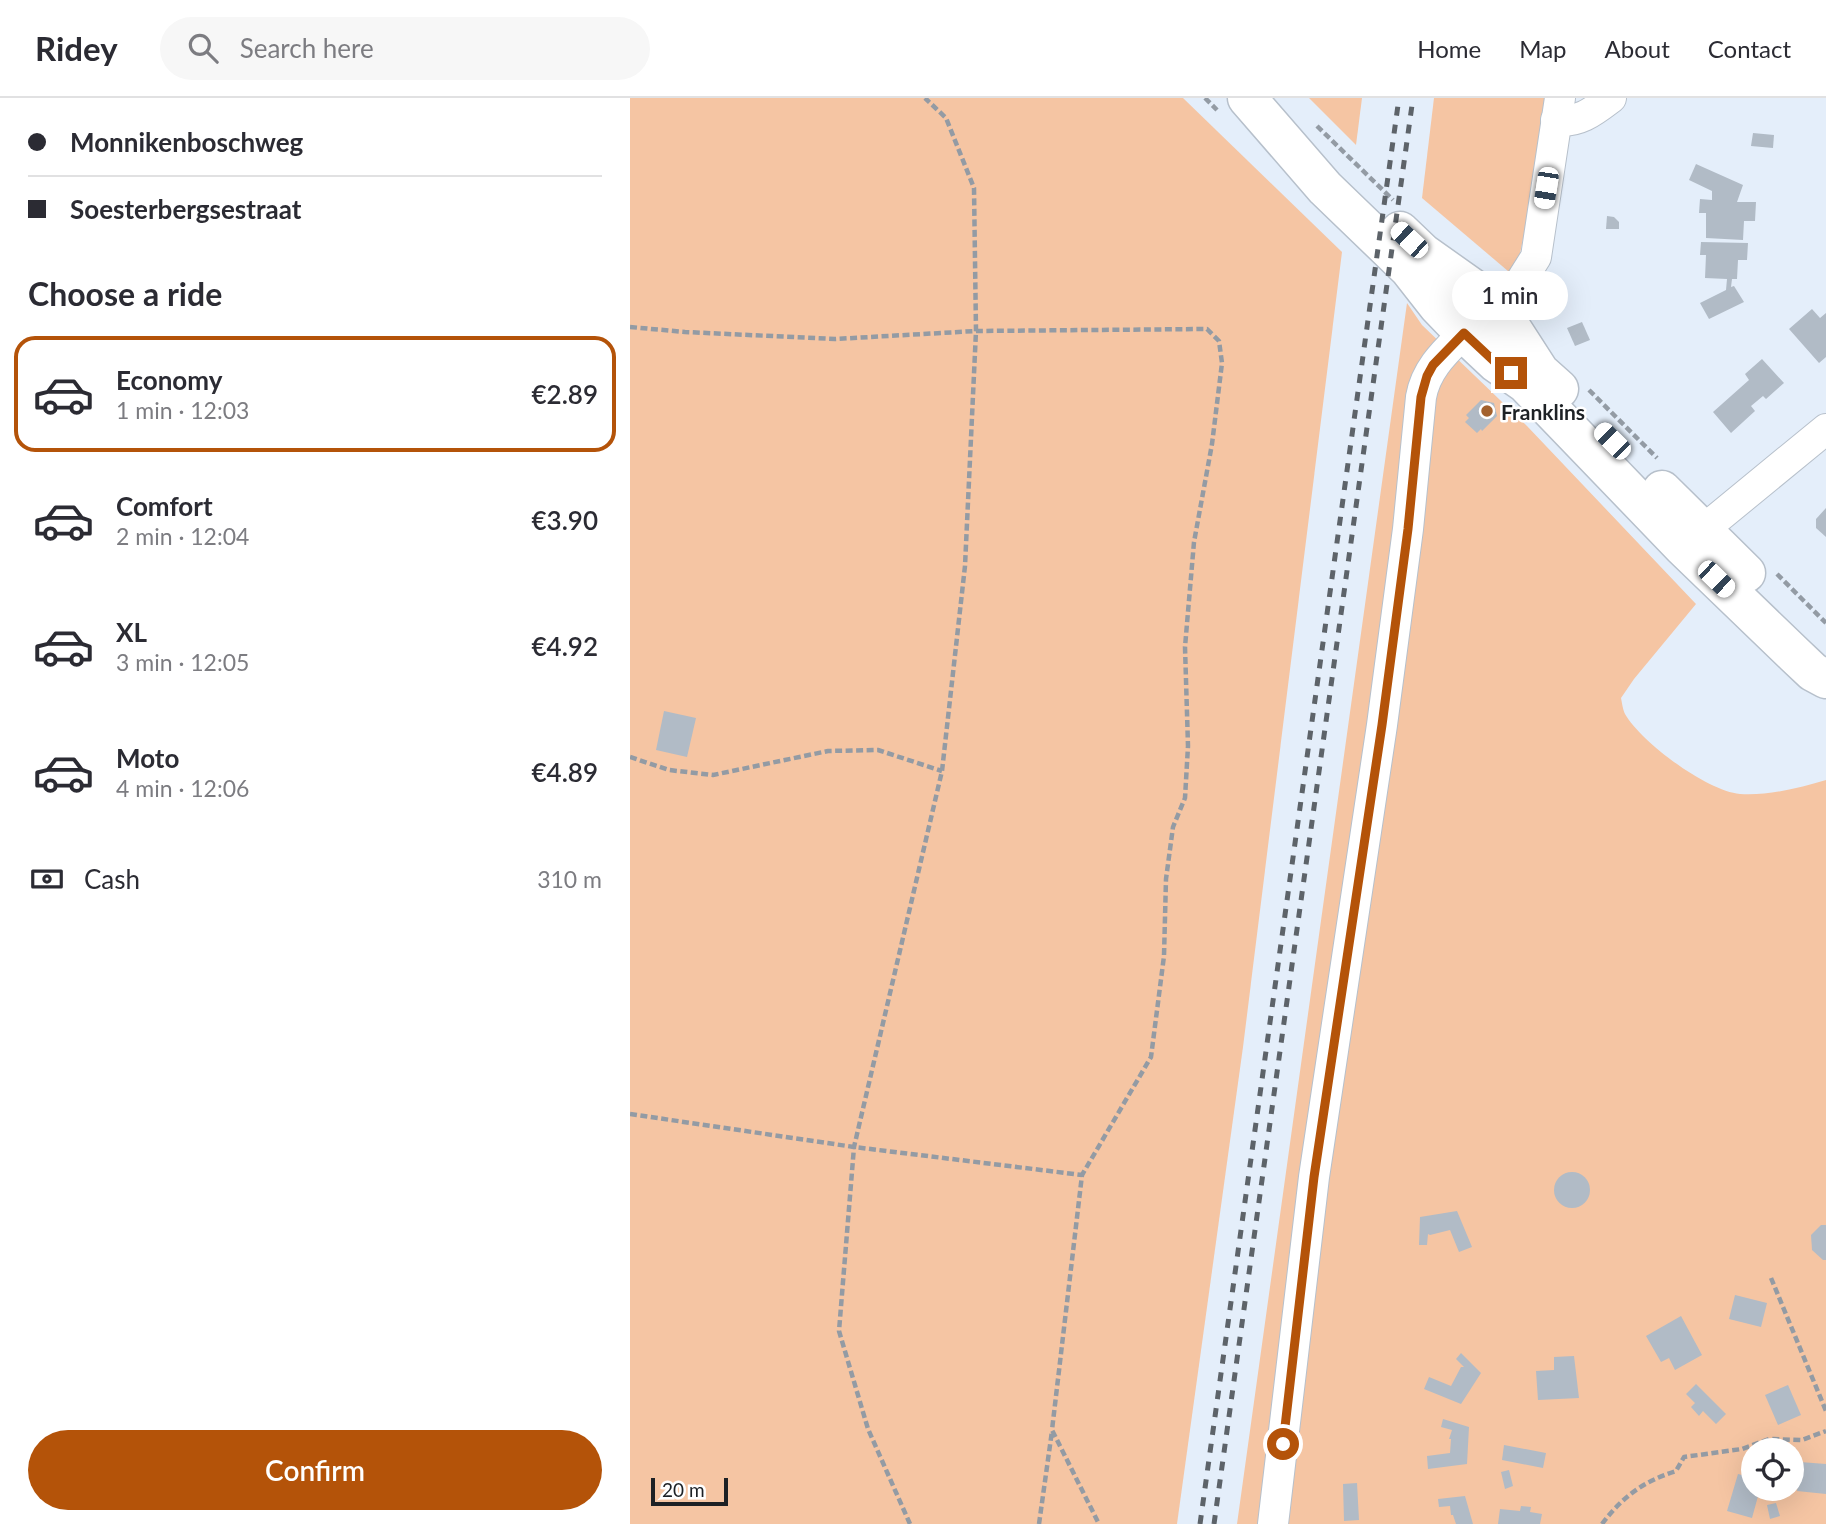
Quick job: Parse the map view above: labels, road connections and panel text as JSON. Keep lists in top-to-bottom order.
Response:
{
  "places": ["Franklins"],
  "scale_bar": "20 m",
  "page": {
    "header": "Ridey",
    "search": "Search here",
    "nav": [
      "Home",
      "Map",
      "About",
      "Contact"
    ],
    "banner": ["Monnikenboschweg", "Soesterbergsestraat"],
    "heading": "Choose a ride",
    "bubble": "1 min",
    "list": [
      {
        "name": "Economy",
        "note": "1 min · 12:03",
        "value": "€2.89"
      },
      {
        "name": "Comfort",
        "note": "2 min · 12:04",
        "value": "€3.90"
      },
      {
        "name": "XL",
        "note": "3 min · 12:05",
        "value": "€4.92"
      },
      {
        "name": "Moto",
        "note": "4 min · 12:06",
        "value": "€4.89"
      }
    ],
    "pay": ["Cash", "310 m"],
    "buttons": "Confirm",
    "scale": "20 m"
  }
}
